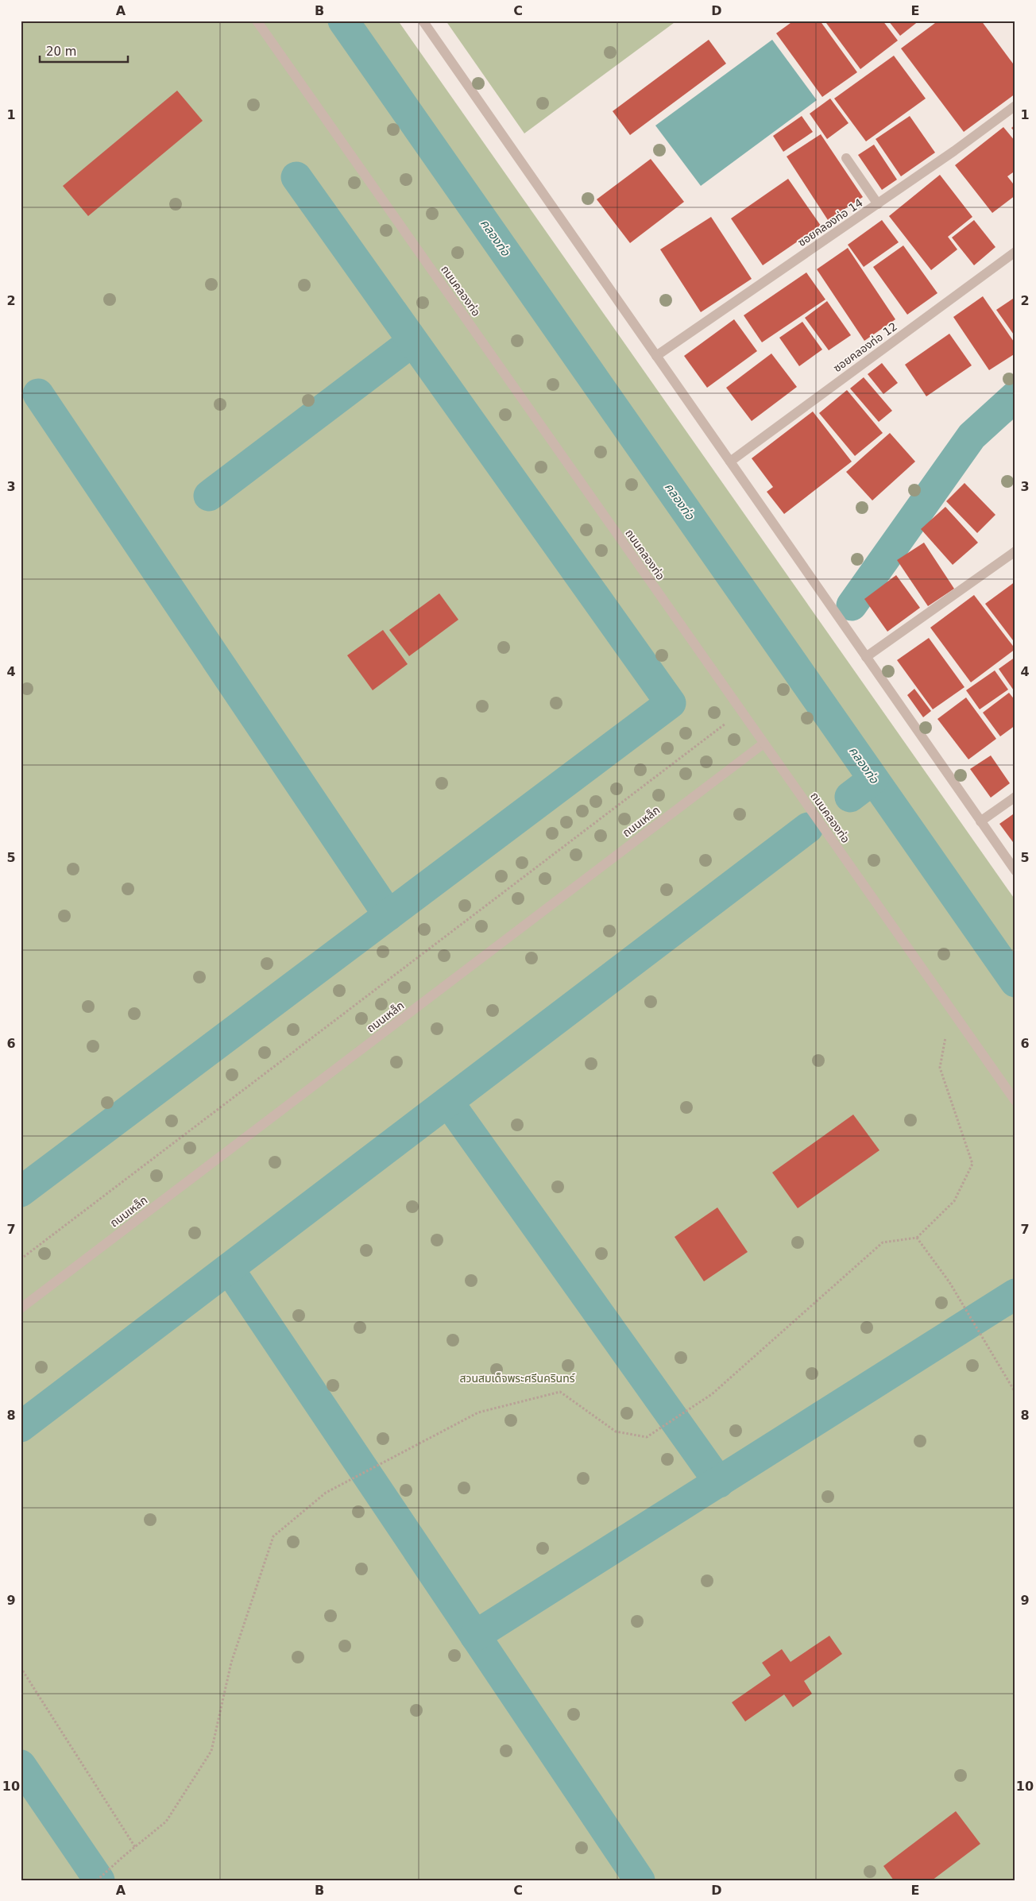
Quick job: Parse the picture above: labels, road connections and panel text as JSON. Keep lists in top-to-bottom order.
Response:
{
  "streets": {
    "street": [
      "ซอยคลองท่อ 14",
      "ถนนคลองท่อ",
      "ซอยคลองท่อ 12",
      "ถนนเหล็ก"
    ]
  },
  "crossings": [
    ["ถนนคลองท่อ", "ถนนเหล็ก"]
  ],
  "water": ["คลองท่อ"],
  "parks": ["สวนสมเด็จพระศรีนครินทร์"],
  "scale_bar": "20 m",
  "grid": {
    "columns": [
      "A",
      "B",
      "C",
      "D",
      "E"
    ],
    "rows": [
      "1",
      "2",
      "3",
      "4",
      "5",
      "6",
      "7",
      "8",
      "9",
      "10"
    ]
  }
}
